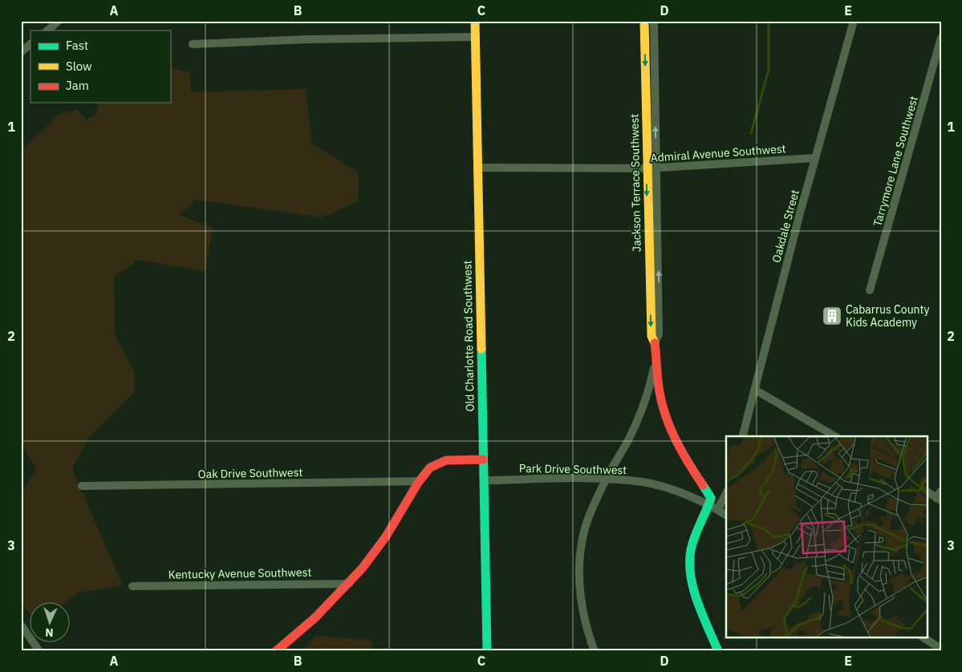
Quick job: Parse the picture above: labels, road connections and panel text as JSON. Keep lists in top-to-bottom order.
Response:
{
  "streets": {
    "street": [
      "Admiral Avenue Southwest",
      "Tarrymore Lane Southwest",
      "Jackson Terrace Southwest",
      "Oakdale Street",
      "Old Charlotte Road Southwest",
      "Park Drive Southwest",
      "Oak Drive Southwest",
      "Kentucky Avenue Southwest"
    ]
  },
  "crossings": [
    ["Admiral Avenue Southwest", "Jackson Terrace Southwest"],
    ["Admiral Avenue Southwest", "Oakdale Street"],
    ["Admiral Avenue Southwest", "Old Charlotte Road Southwest"],
    ["Jackson Terrace Southwest", "Park Drive Southwest"],
    ["Old Charlotte Road Southwest", "Park Drive Southwest"]
  ],
  "places": {
    "building": ["Cabarrus County Kids Academy"]
  },
  "legend": ["Fast", "Slow", "Jam"],
  "north": "bottom",
  "grid": {
    "columns": [
      "A",
      "B",
      "C",
      "D",
      "E"
    ],
    "rows": ["1", "2", "3"]
  }
}
